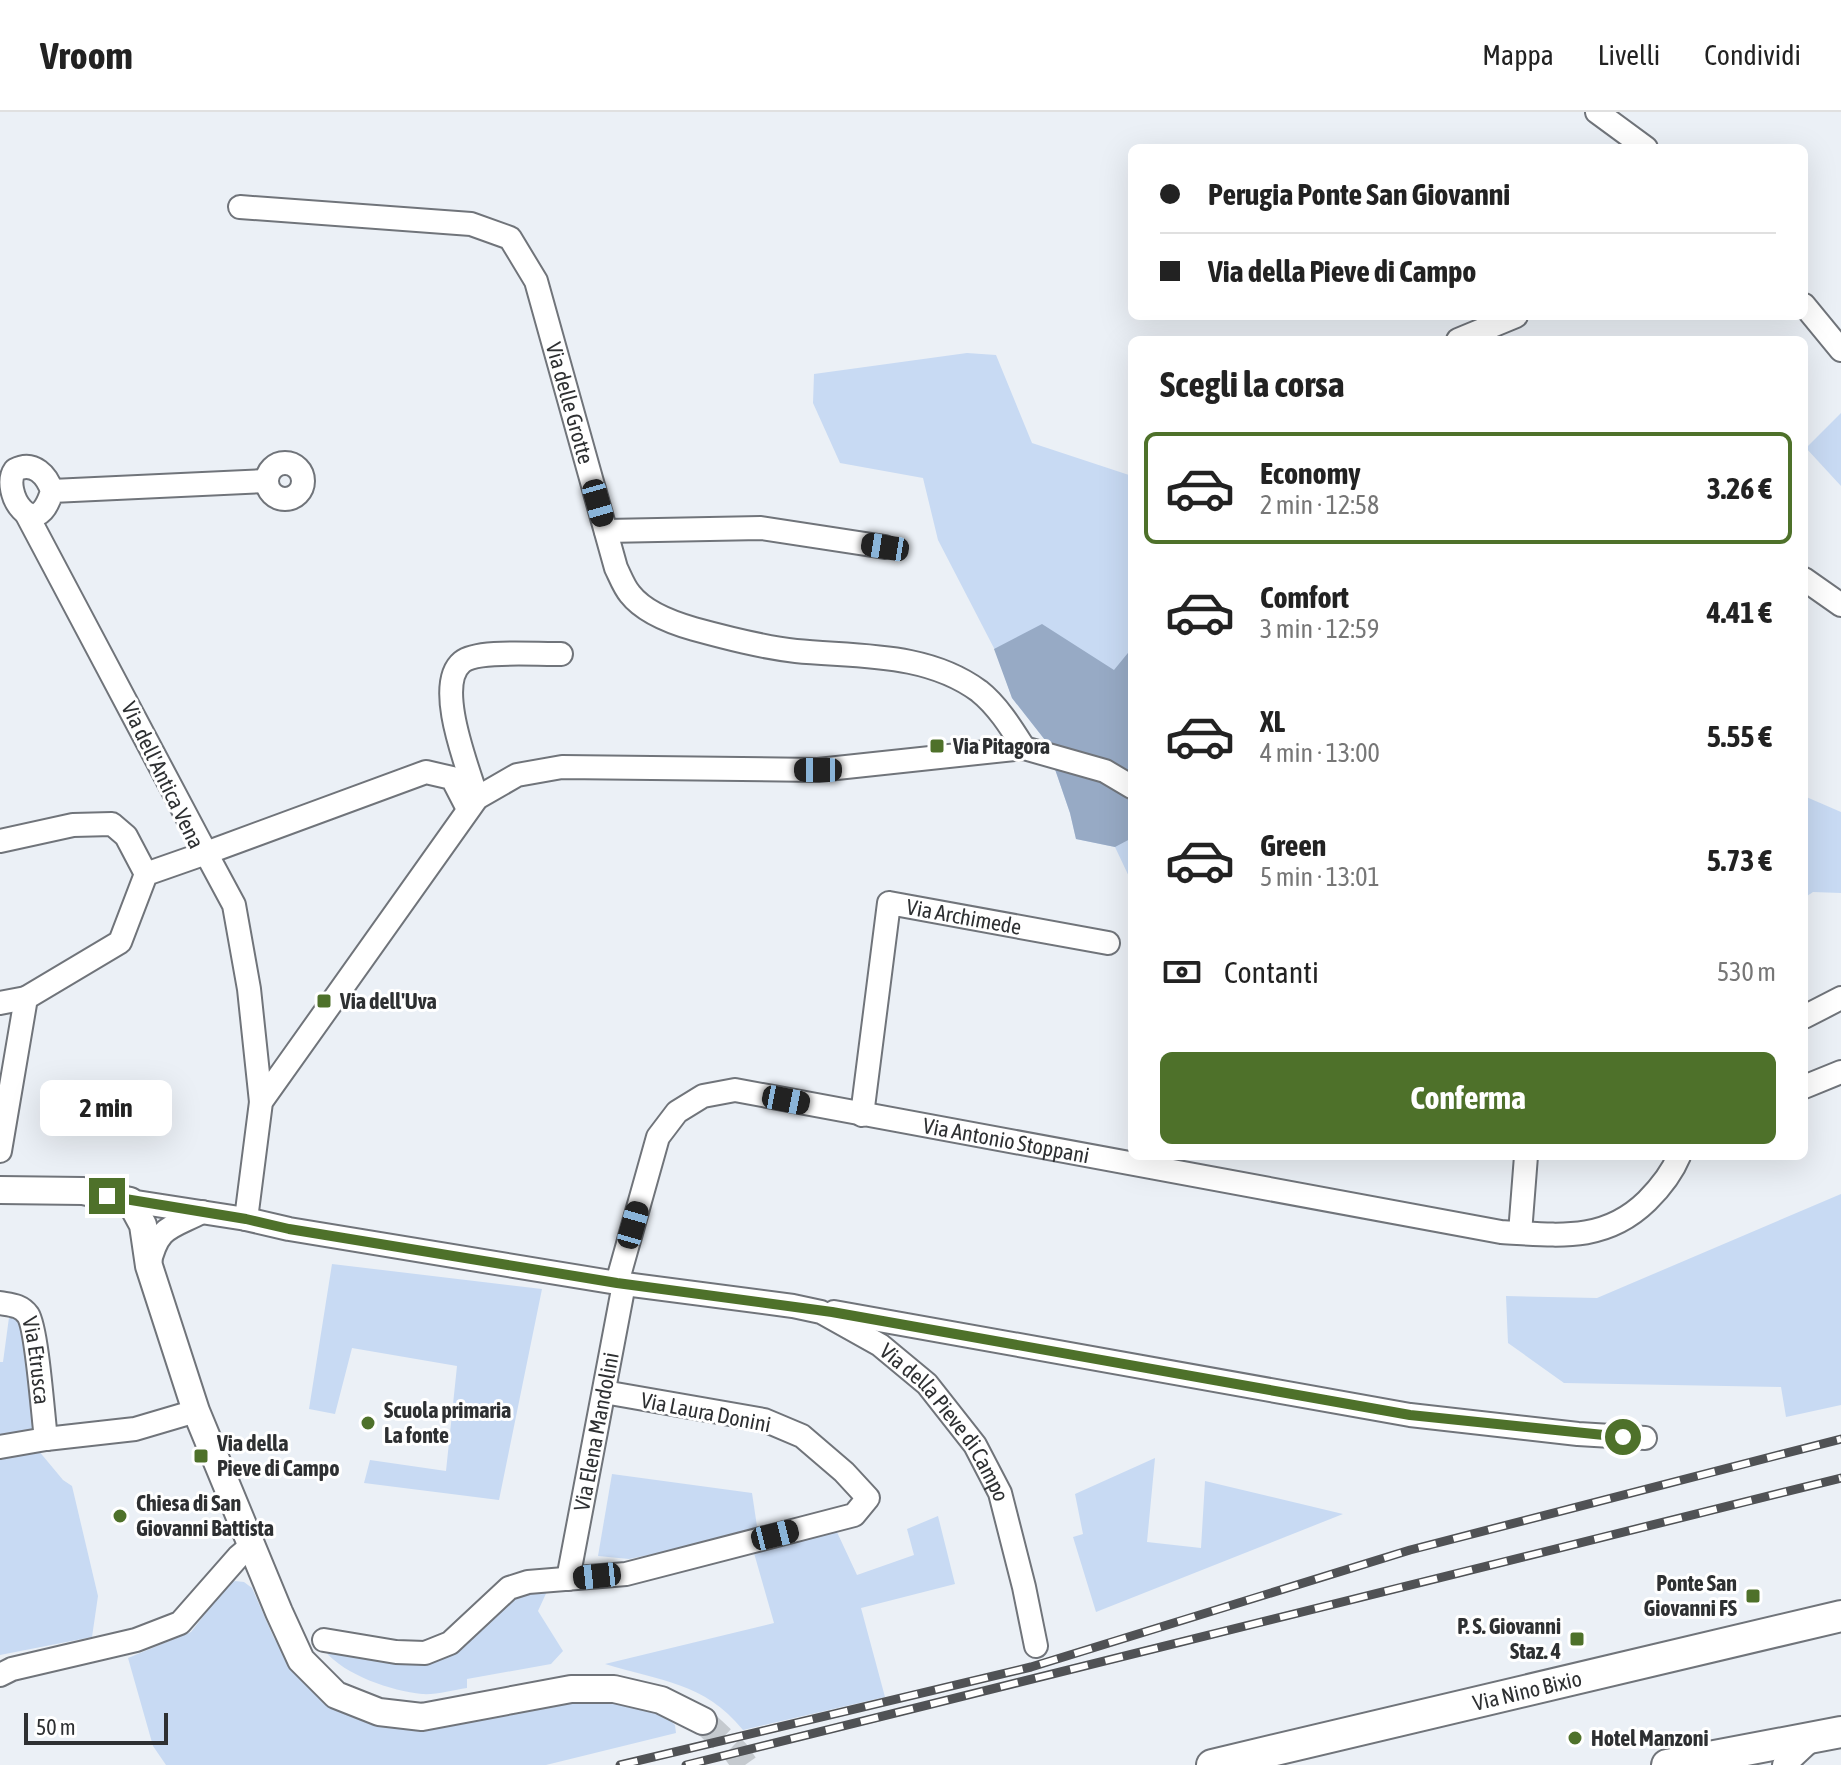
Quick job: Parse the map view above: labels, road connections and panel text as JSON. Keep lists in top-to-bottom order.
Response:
{
  "streets": {
    "main road": ["Via Nino Bixio"],
    "street": [
      "Via delle Grotte",
      "Via dell'Antica Vena",
      "Via Archimede",
      "Via Antonio Stoppani",
      "Via Etrusca",
      "Via Laura Donini",
      "Via della Pieve di Campo",
      "Via Elena Mandolini"
    ]
  },
  "crossings": [
    ["Via Archimede", "Via Antonio Stoppani"],
    ["Via Antonio Stoppani", "Via della Pieve di Campo"],
    ["Via Antonio Stoppani", "Via Elena Mandolini"],
    ["Via Laura Donini", "Via Elena Mandolini"],
    ["Via della Pieve di Campo", "Via Elena Mandolini"]
  ],
  "places": {
    "transit": [
      "Via Pitagora",
      "Via dell'Uva",
      "Via della Pieve di Campo",
      "Ponte San Giovanni FS",
      "P. S. Giovanni Staz. 4"
    ],
    "other": ["Scuola primaria La fonte", "Chiesa di San Giovanni Battista", "Hotel Manzoni"]
  },
  "scale_bar": "50 m",
  "page": {
    "header": "Vroom",
    "nav": ["Mappa", "Livelli", "Condividi"],
    "banner": ["Perugia Ponte San Giovanni", "Via della Pieve di Campo"],
    "heading": "Scegli la corsa",
    "list": [
      {
        "name": "Economy",
        "note": "2 min · 12:58",
        "value": "3.26 €"
      },
      {
        "name": "Comfort",
        "note": "3 min · 12:59",
        "value": "4.41 €"
      },
      {
        "name": "XL",
        "note": "4 min · 13:00",
        "value": "5.55 €"
      },
      {
        "name": "Green",
        "note": "5 min · 13:01",
        "value": "5.73 €"
      }
    ],
    "pay": ["Contanti", "530 m"],
    "buttons": "Conferma",
    "bubble": "2 min",
    "scale": "50 m"
  }
}
